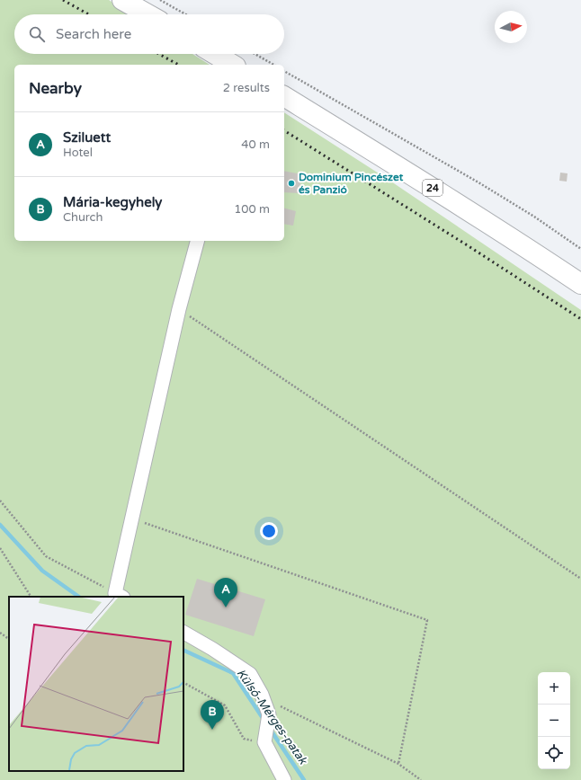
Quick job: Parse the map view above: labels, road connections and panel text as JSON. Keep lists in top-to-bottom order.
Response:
{
  "streets": {
    "main road": ["24"]
  },
  "water": ["Külső-Mérges-patak"],
  "places": ["Dominium Pincészet és Panzió"],
  "north": "right",
  "page": {
    "search": "Search here",
    "heading": ["Nearby", "2 results"],
    "list": [
      {
        "mark": "A",
        "name": "Sziluett",
        "note": "Hotel",
        "value": "40 m"
      },
      {
        "mark": "B",
        "name": "Mária-kegyhely",
        "note": "Church",
        "value": "100 m"
      }
    ],
    "pins": ["A", "B"],
    "map_buttons": ["+", "−"]
  }
}
